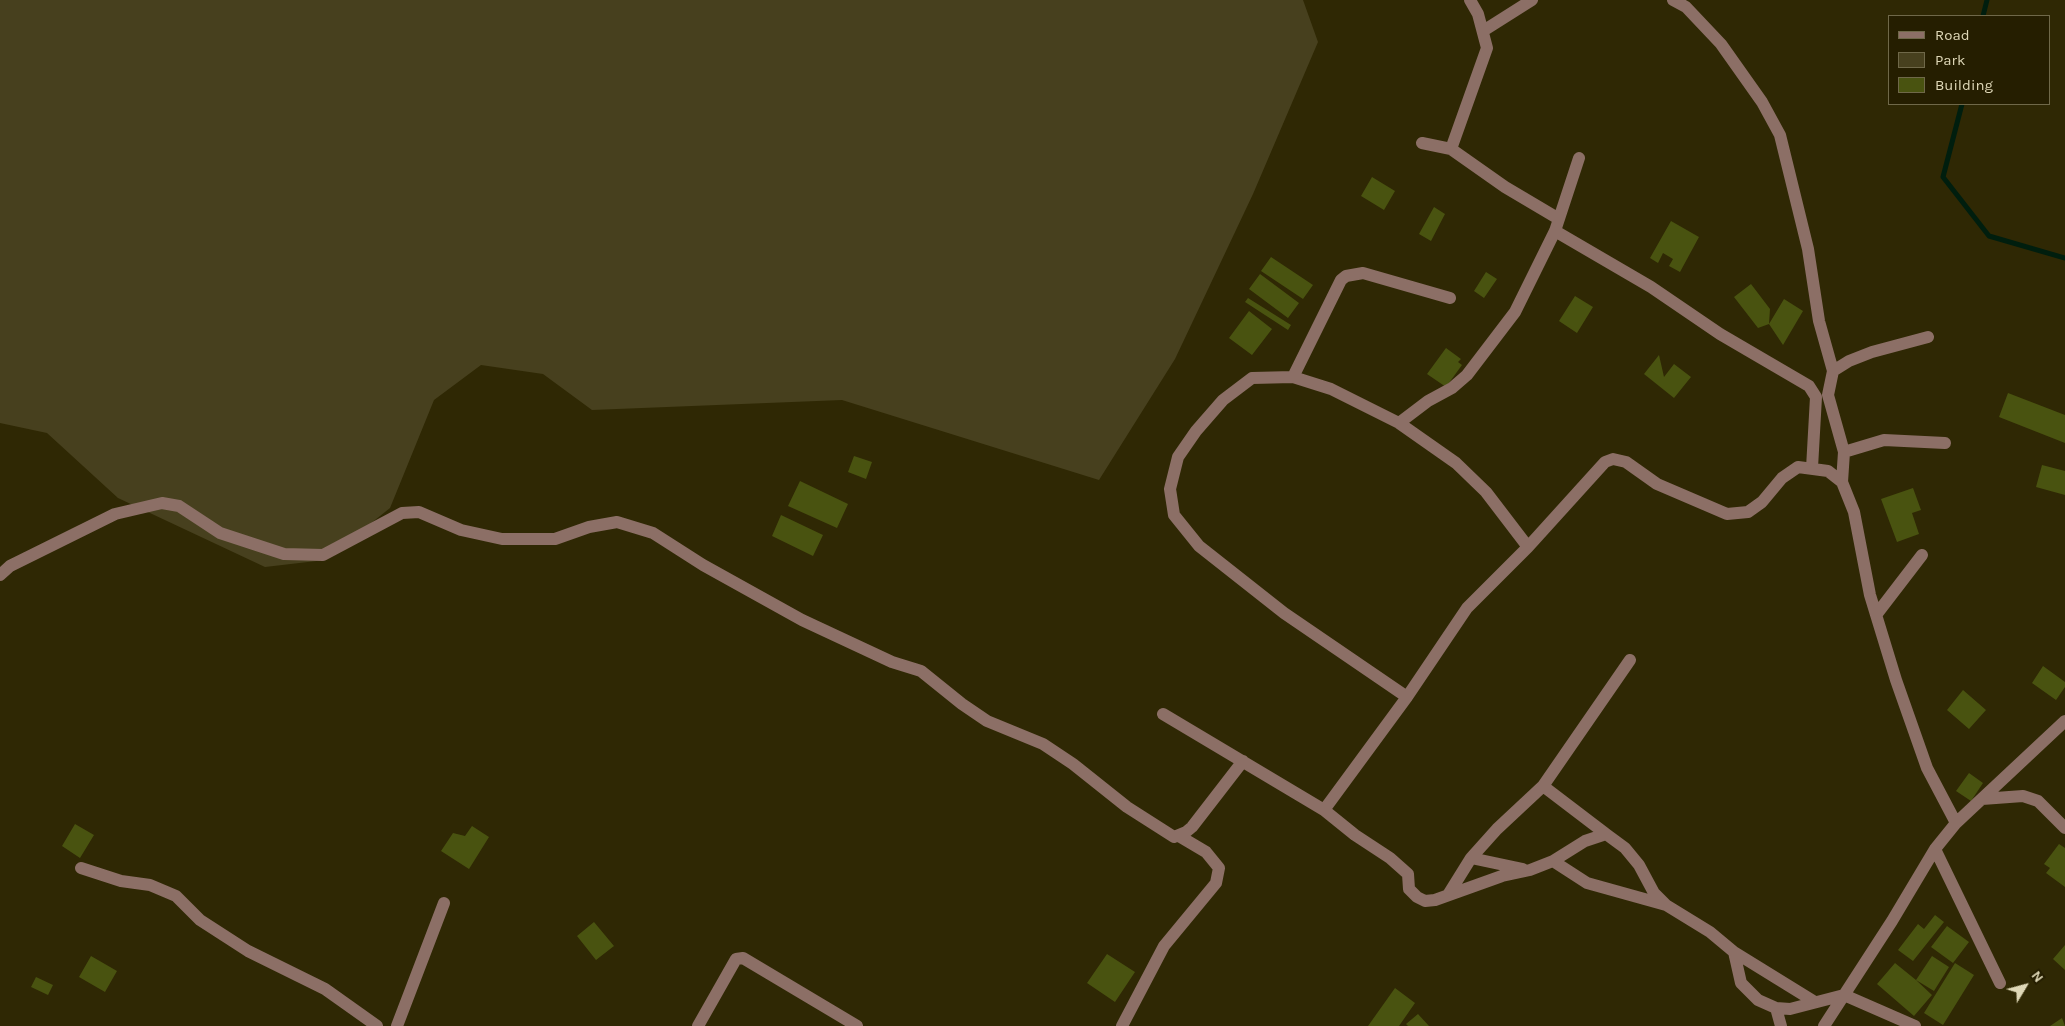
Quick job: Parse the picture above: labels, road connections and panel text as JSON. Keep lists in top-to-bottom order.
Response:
{
  "legend": ["Road", "Park", "Building"],
  "north": "top right"
}
